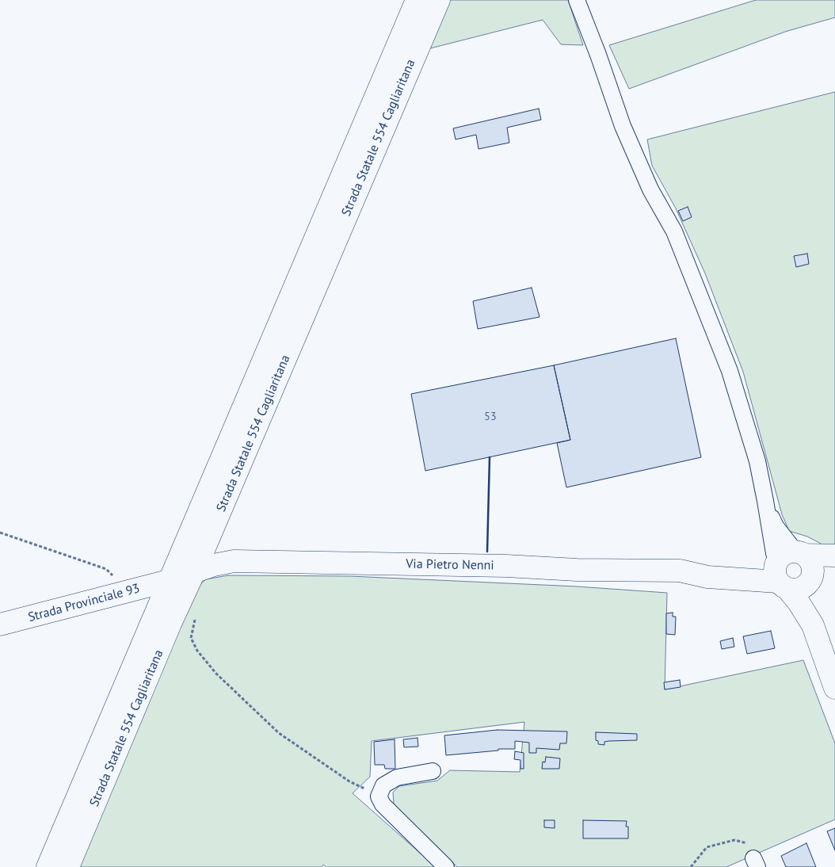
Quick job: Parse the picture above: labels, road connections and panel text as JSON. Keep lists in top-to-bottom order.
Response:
{
  "streets": {
    "main road": ["Strada Statale 554 Cagliaritana", "Via Pietro Nenni", "Strada Provinciale 93"]
  },
  "crossings": [
    ["Strada Statale 554 Cagliaritana", "Via Pietro Nenni"],
    ["Strada Statale 554 Cagliaritana", "Strada Provinciale 93"],
    ["Via Pietro Nenni", "Strada Provinciale 93"]
  ],
  "house_numbers": ["53"]
}
